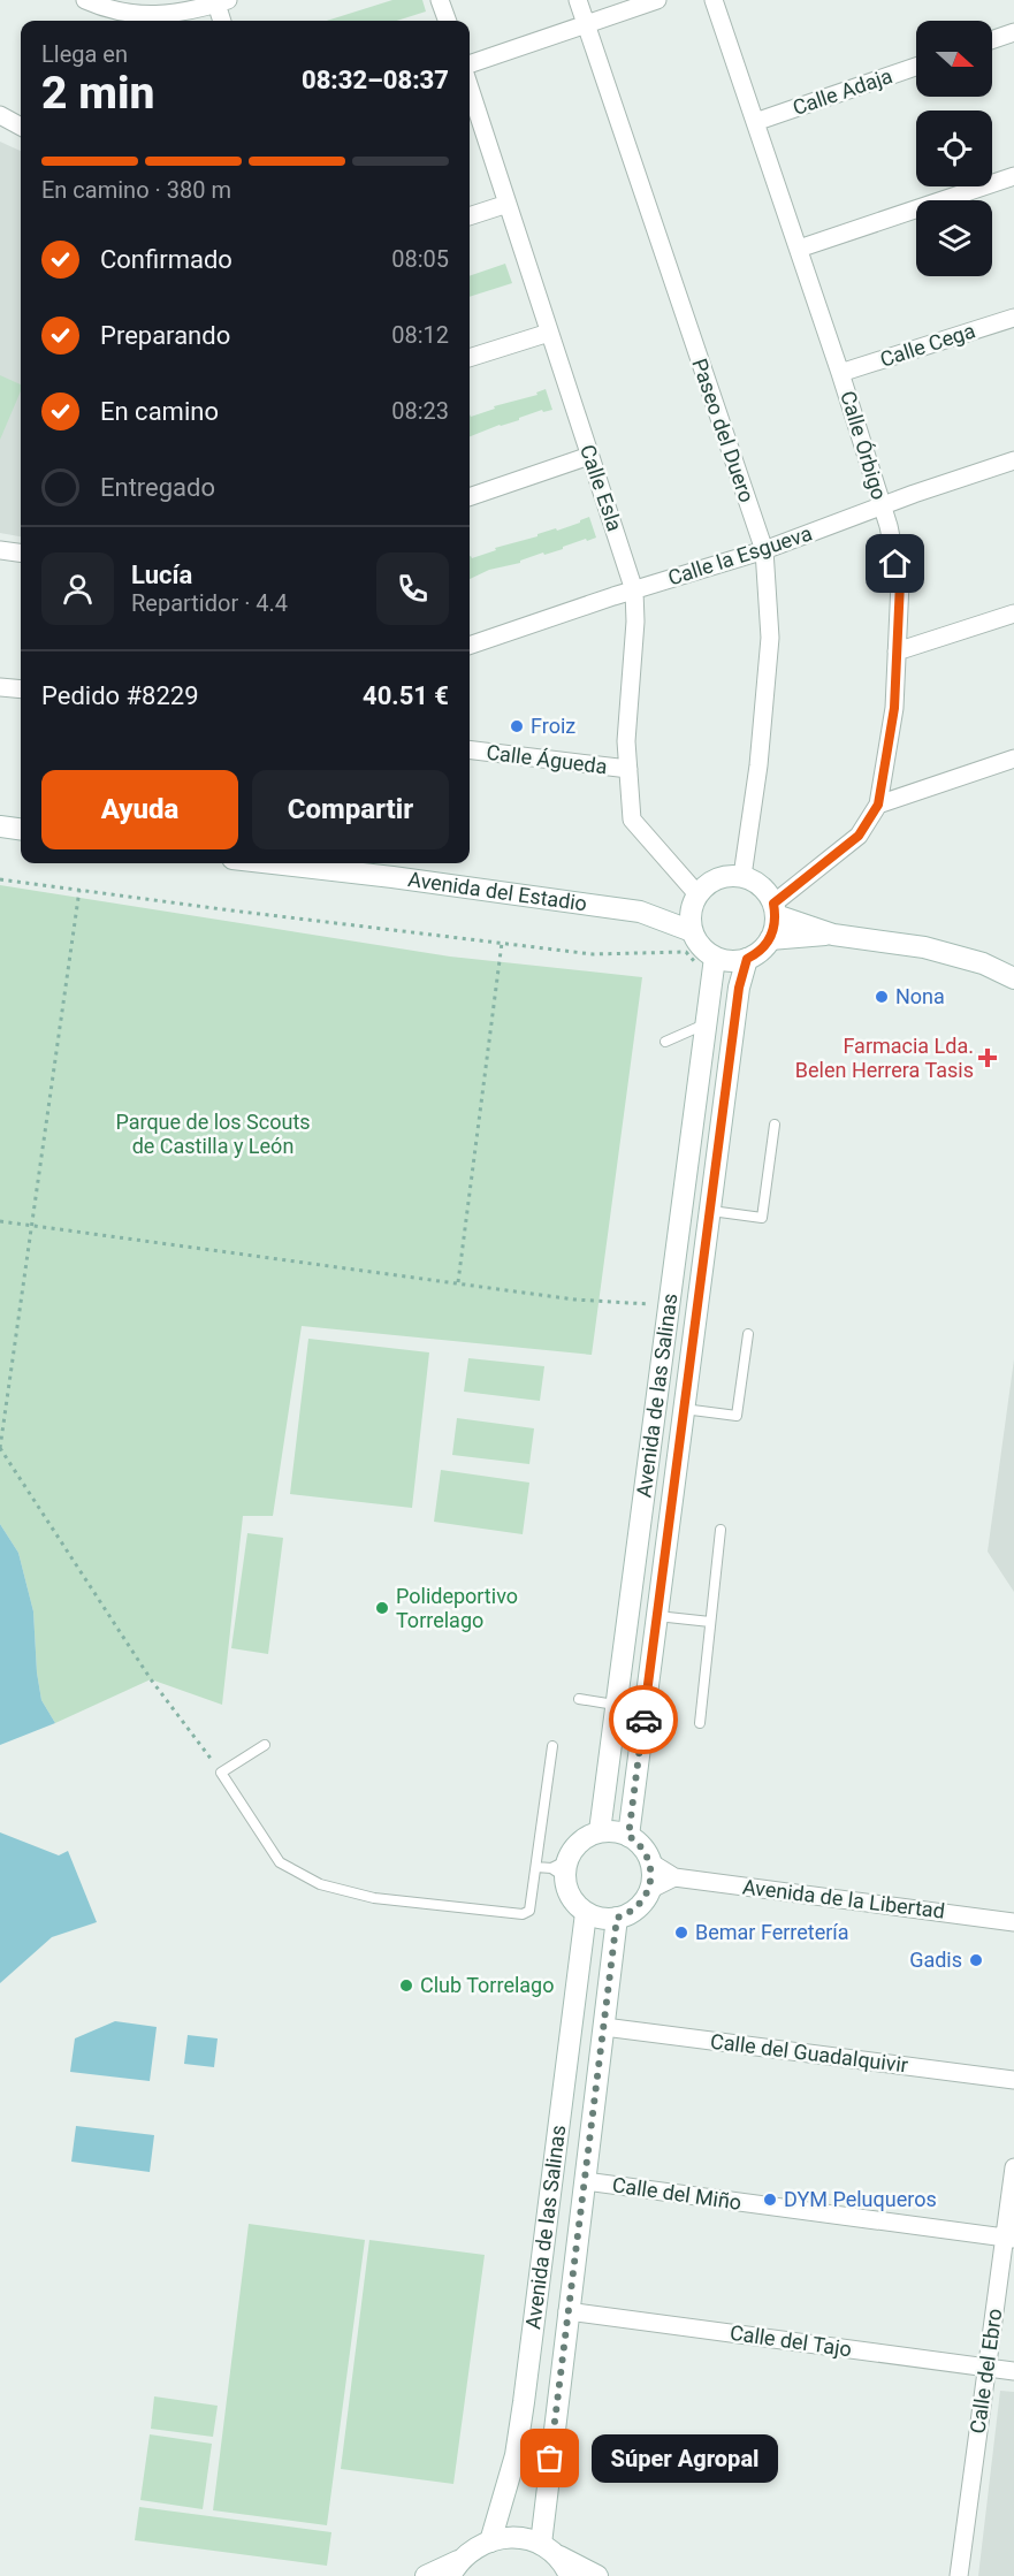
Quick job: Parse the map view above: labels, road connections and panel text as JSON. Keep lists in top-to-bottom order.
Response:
{
  "streets": {
    "street": [
      "Calle Adaja",
      "Calle Cega",
      "Paseo del Duero",
      "Calle Órbigo",
      "Calle Esla",
      "Calle la Esgueva",
      "Calle Águeda",
      "Avenida del Estadio",
      "Avenida de las Salinas",
      "Avenida de la Libertad",
      "Calle del Guadalquivir",
      "Calle del Miño",
      "Calle del Tajo",
      "Calle del Ebro"
    ]
  },
  "crossings": [
    ["Calle Adaja", "Calle Órbigo"],
    ["Calle Cega", "Calle Órbigo"],
    ["Paseo del Duero", "Calle Órbigo"],
    ["Paseo del Duero", "Calle Esla"],
    ["Paseo del Duero", "Calle la Esgueva"],
    ["Paseo del Duero", "Avenida del Estadio"],
    ["Paseo del Duero", "Avenida de las Salinas"],
    ["Calle Órbigo", "Calle Esla"],
    ["Calle Órbigo", "Calle la Esgueva"],
    ["Calle Órbigo", "Avenida del Estadio"],
    ["Calle Órbigo", "Avenida de las Salinas"],
    ["Calle Esla", "Calle la Esgueva"],
    ["Calle Esla", "Calle Águeda"],
    ["Calle Esla", "Avenida del Estadio"],
    ["Calle Esla", "Avenida de las Salinas"],
    ["Avenida del Estadio", "Avenida de las Salinas"],
    ["Avenida de las Salinas", "Avenida de la Libertad"],
    ["Avenida de las Salinas", "Calle del Guadalquivir"],
    ["Avenida de las Salinas", "Calle del Miño"],
    ["Avenida de las Salinas", "Calle del Tajo"],
    ["Calle del Miño", "Calle del Ebro"],
    ["Calle del Tajo", "Calle del Ebro"]
  ],
  "parks": ["Parque de los Scouts de Castilla y León"],
  "places": {
    "other": [
      "Froiz",
      "Nona",
      "Polideportivo Torrelago",
      "Bemar Ferretería",
      "Gadis",
      "Club Torrelago",
      "DYM Peluqueros",
      "Súper Agropal"
    ],
    "health": ["Farmacia Lda. Belen Herrera Tasis"]
  },
  "north": "right",
  "page": {
    "heading": ["2 min", "Llega en", "08:32–08:37"],
    "panel": [
      "Lucía",
      "Repartidor · 4.4",
      "Pedido #8229",
      "40.51 €"
    ],
    "bar": "En camino · 380 m",
    "list": [
      ["Confirmado", "08:05"],
      ["Preparando", "08:12"],
      ["En camino", "08:23"],
      "Entregado"
    ],
    "buttons": ["Ayuda", "Compartir"],
    "bubble": "Súper Agropal"
  }
}
